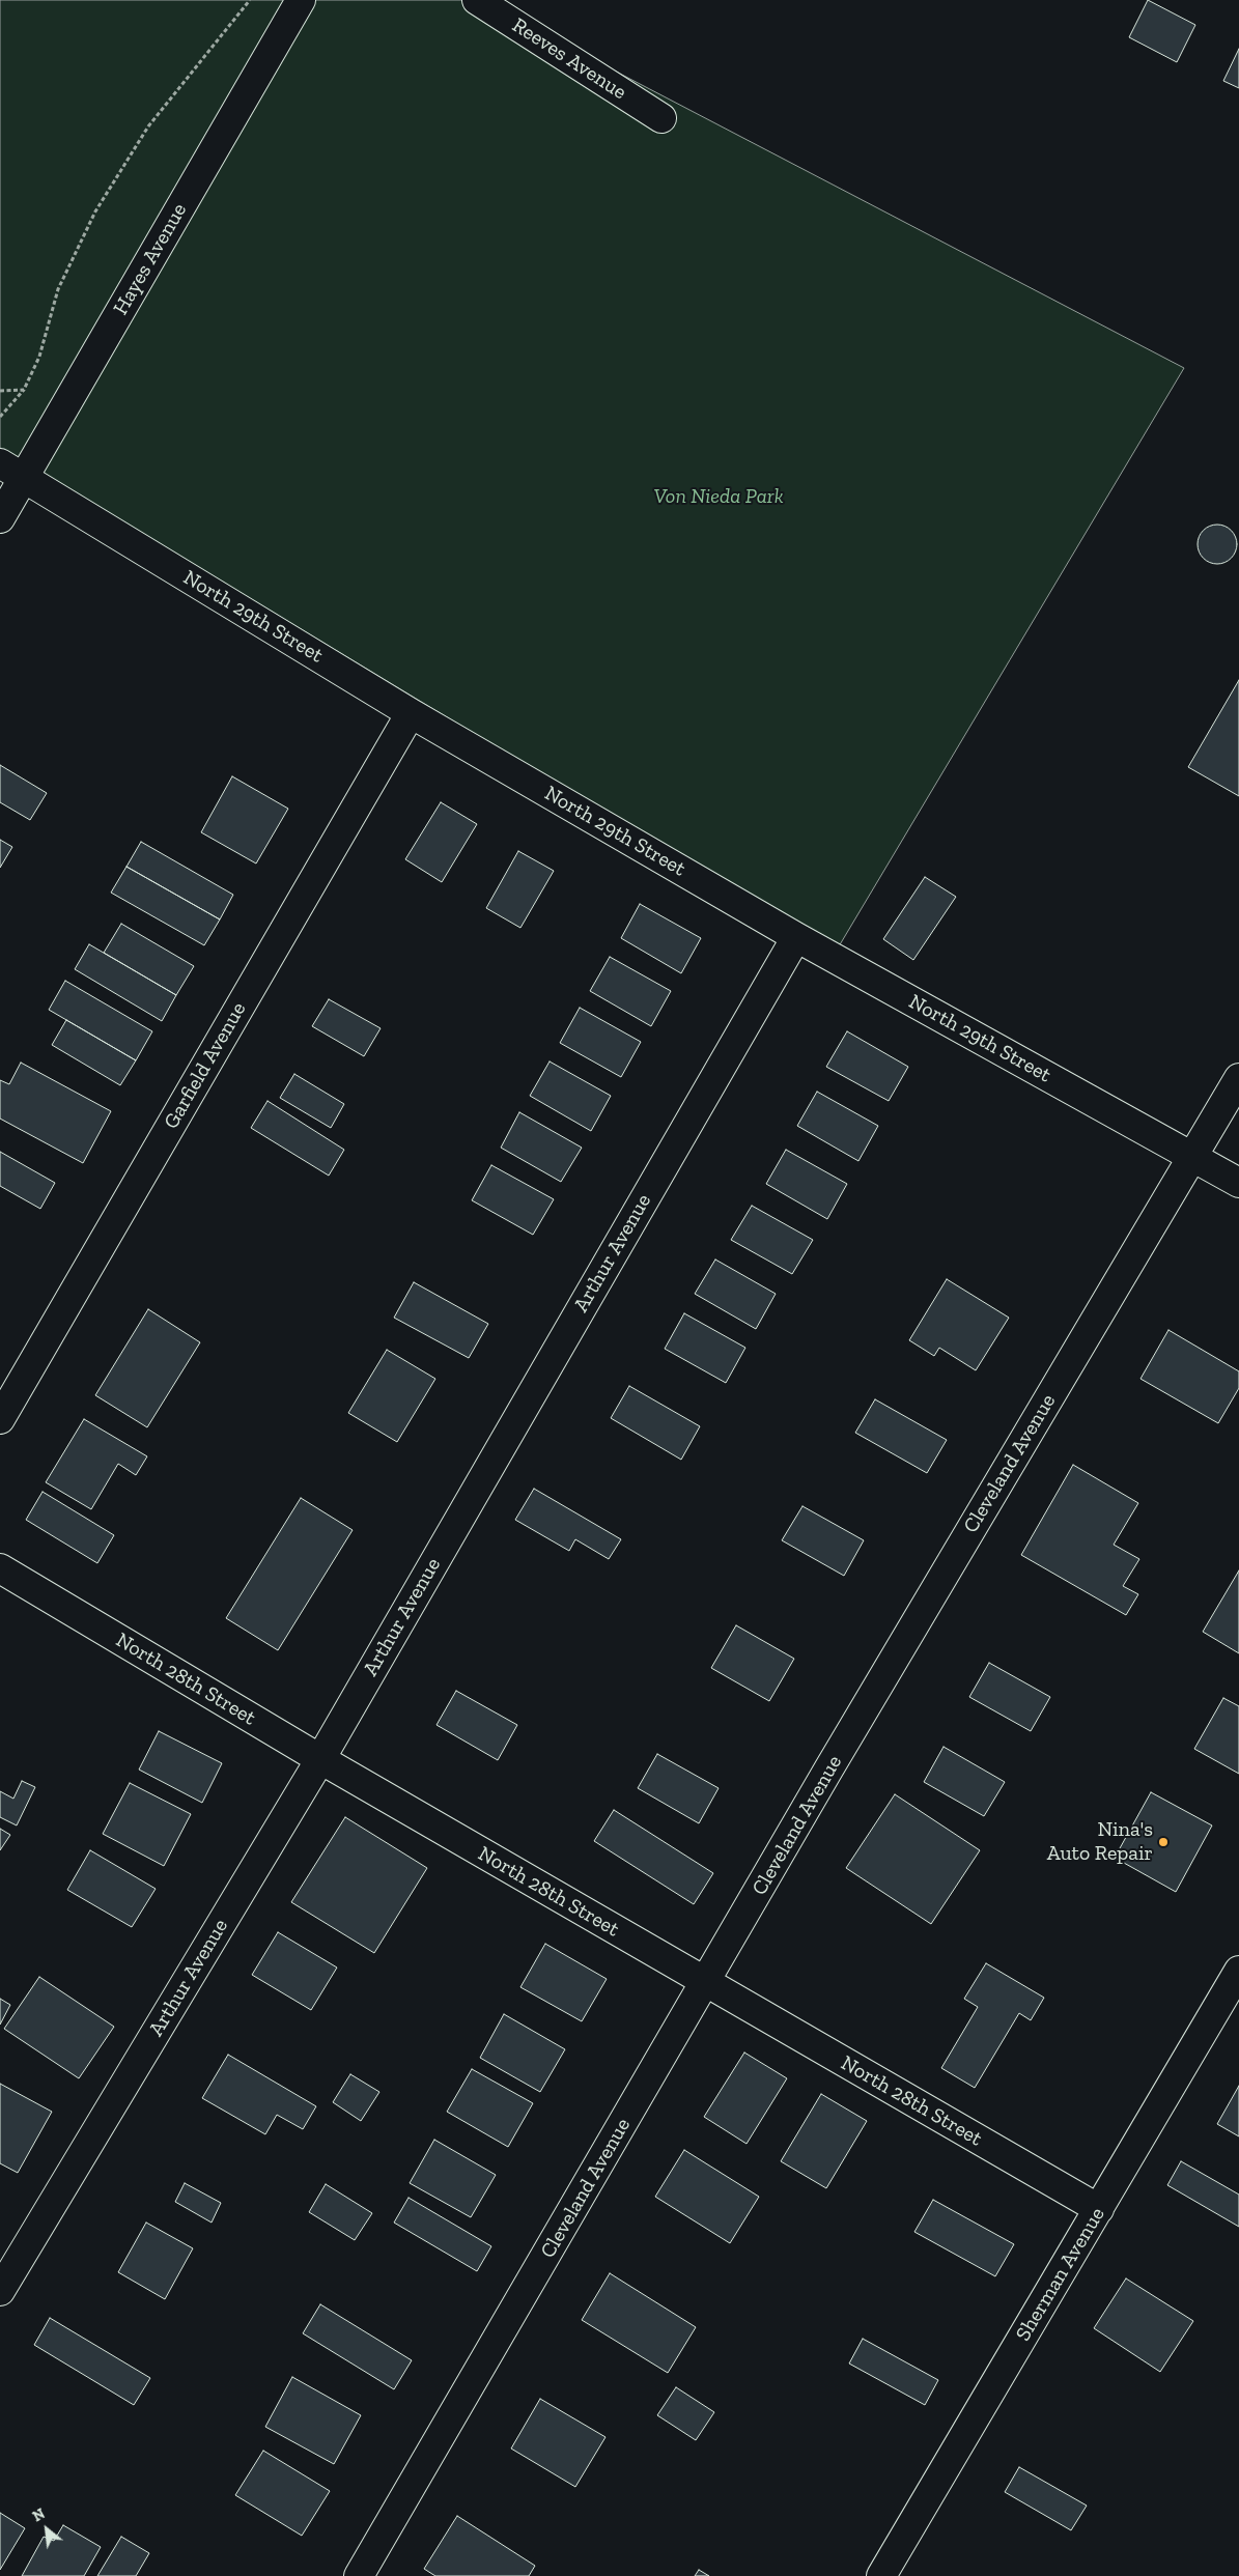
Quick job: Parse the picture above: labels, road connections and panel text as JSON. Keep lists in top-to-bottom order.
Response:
{
  "streets": {
    "street": [
      "Reeves Avenue",
      "Hayes Avenue",
      "North 29th Street",
      "Garfield Avenue",
      "Arthur Avenue",
      "Cleveland Avenue",
      "North 28th Street",
      "Sherman Avenue"
    ]
  },
  "crossings": [
    ["Hayes Avenue", "North 29th Street"],
    ["North 29th Street", "Garfield Avenue"],
    ["North 29th Street", "Arthur Avenue"],
    ["North 29th Street", "Cleveland Avenue"],
    ["Arthur Avenue", "North 28th Street"],
    ["Cleveland Avenue", "North 28th Street"],
    ["North 28th Street", "Sherman Avenue"]
  ],
  "parks": ["Von Nieda Park"],
  "places": ["Nina's Auto Repair"],
  "north": "top left"
}
